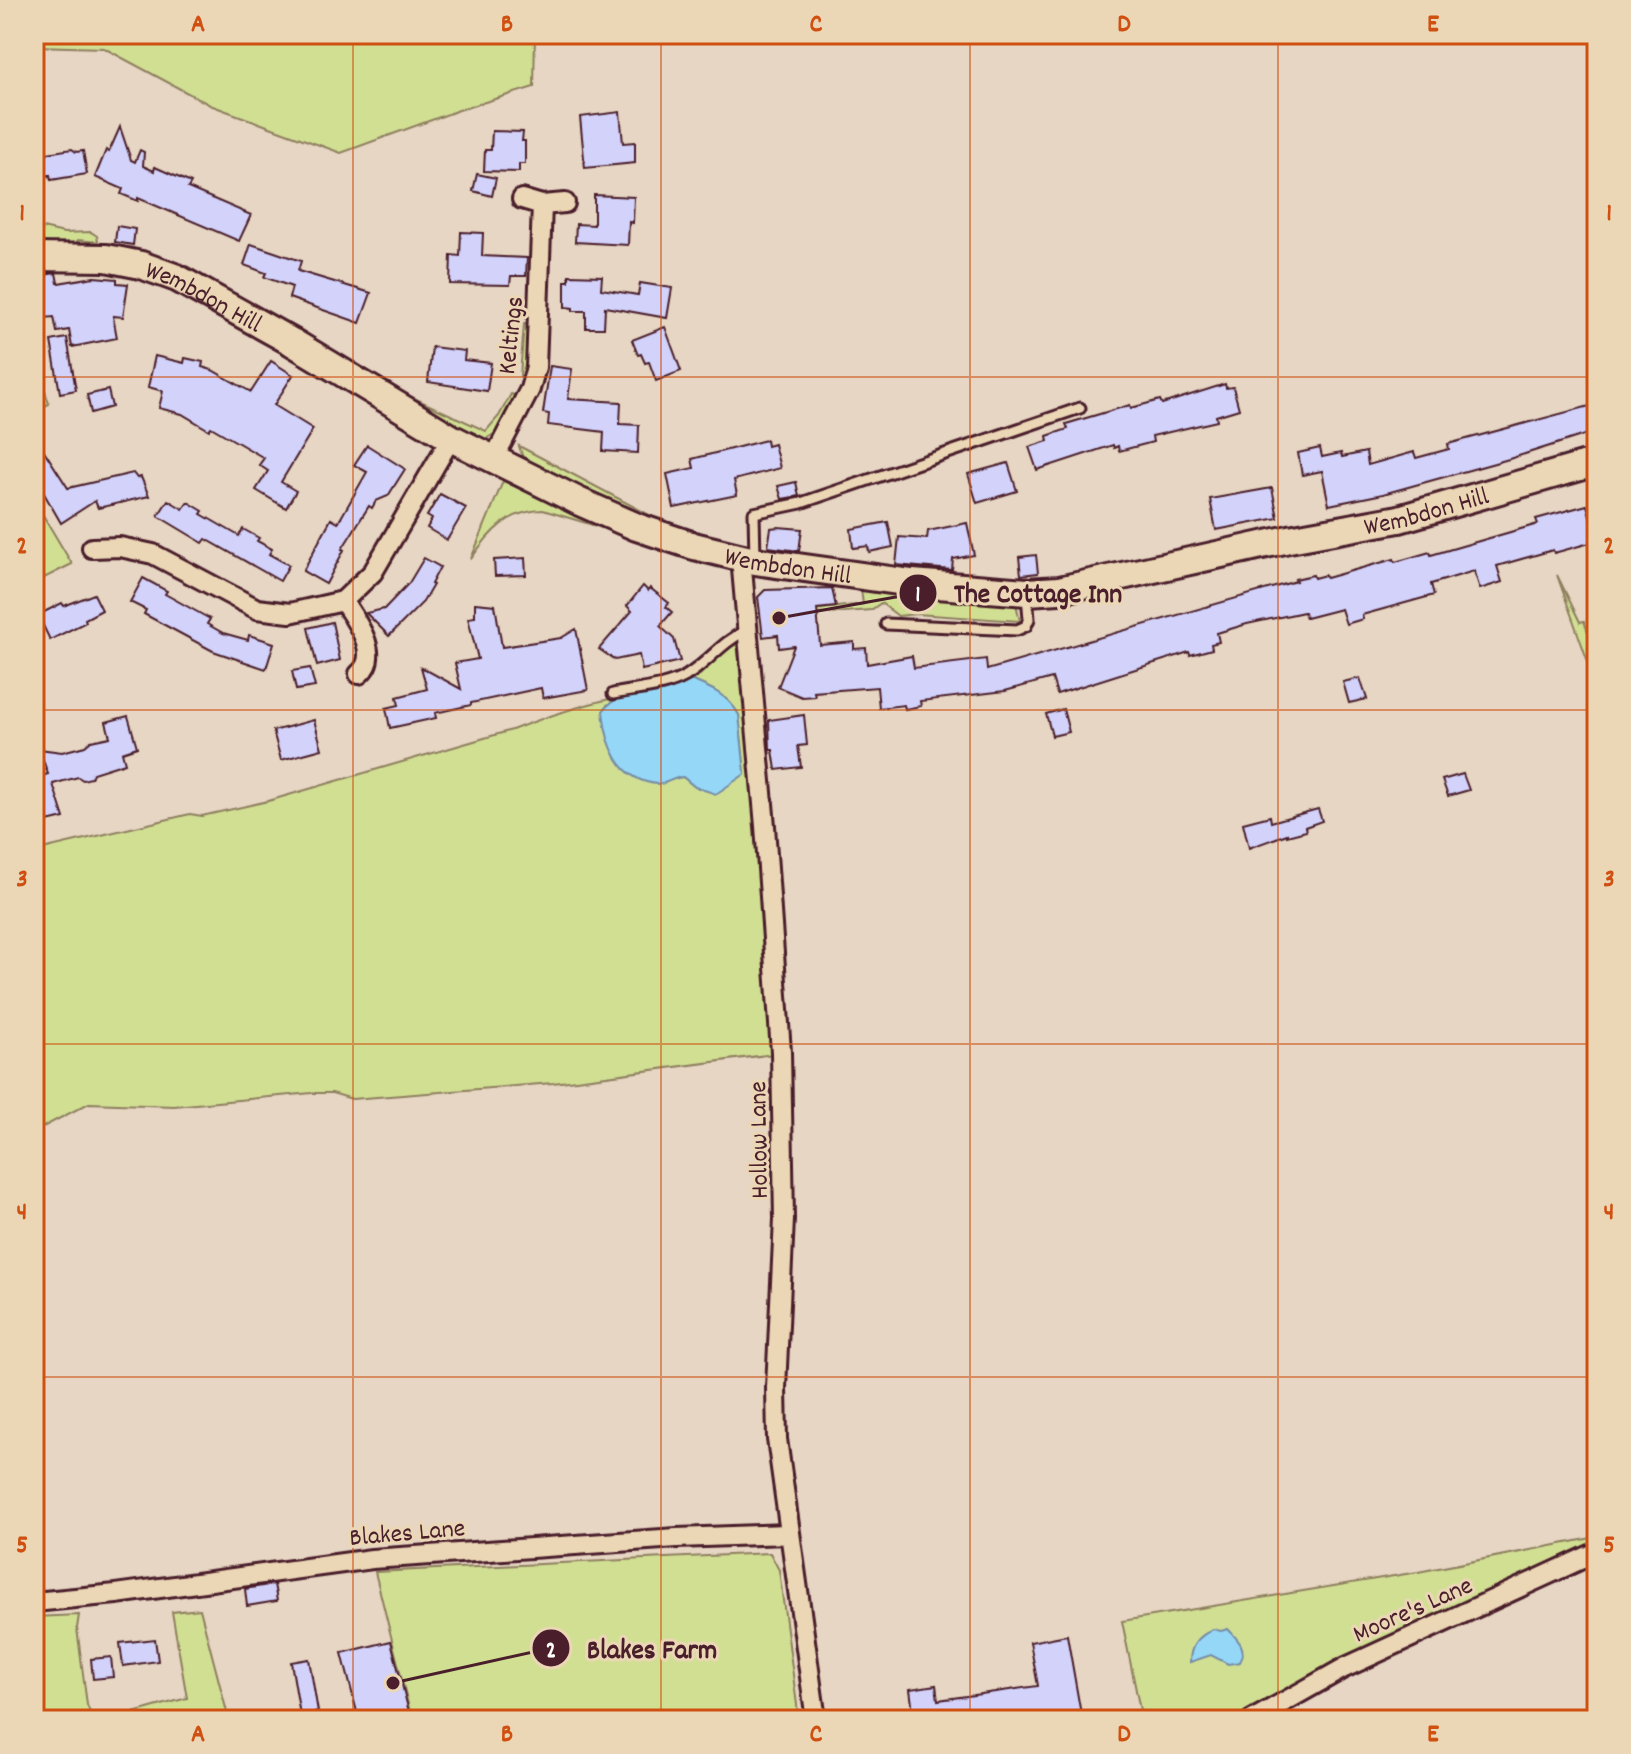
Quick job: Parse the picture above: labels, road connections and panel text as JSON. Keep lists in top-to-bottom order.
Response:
{
  "streets": {
    "main road": ["Wembdon Hill"],
    "street": [
      "Keltings",
      "Hollow Lane",
      "Blakes Lane",
      "Moore's Lane"
    ]
  },
  "crossings": [
    ["Wembdon Hill", "Keltings"],
    ["Wembdon Hill", "Hollow Lane"],
    ["Hollow Lane", "Blakes Lane"]
  ],
  "places": ["The Cottage Inn", "Blakes Farm"],
  "grid": {
    "columns": [
      "A",
      "B",
      "C",
      "D",
      "E"
    ],
    "rows": [
      "1",
      "2",
      "3",
      "4",
      "5"
    ]
  }
}
